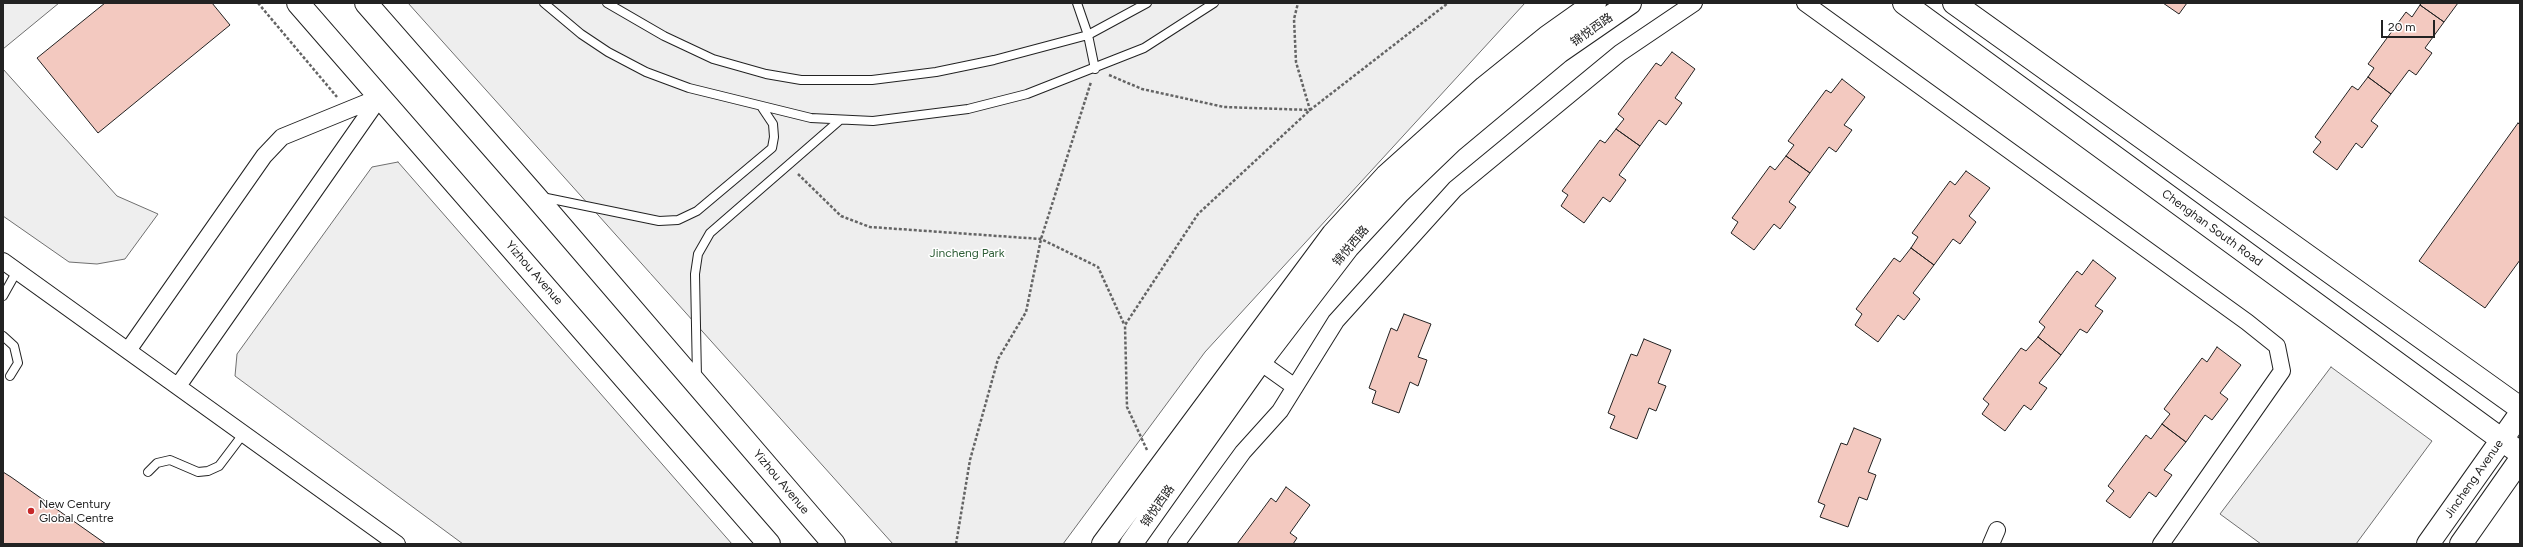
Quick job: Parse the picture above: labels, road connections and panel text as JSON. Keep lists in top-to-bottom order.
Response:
{
  "streets": {
    "main road": [
      "锦悦西路",
      "Chenghan South Road",
      "Yizhou Avenue",
      "Jincheng Avenue"
    ]
  },
  "crossings": [
    ["Chenghan South Road", "Jincheng Avenue"]
  ],
  "parks": ["Jincheng Park"],
  "places": ["New Century Global Centre"],
  "scale_bar": "20 m"
}
